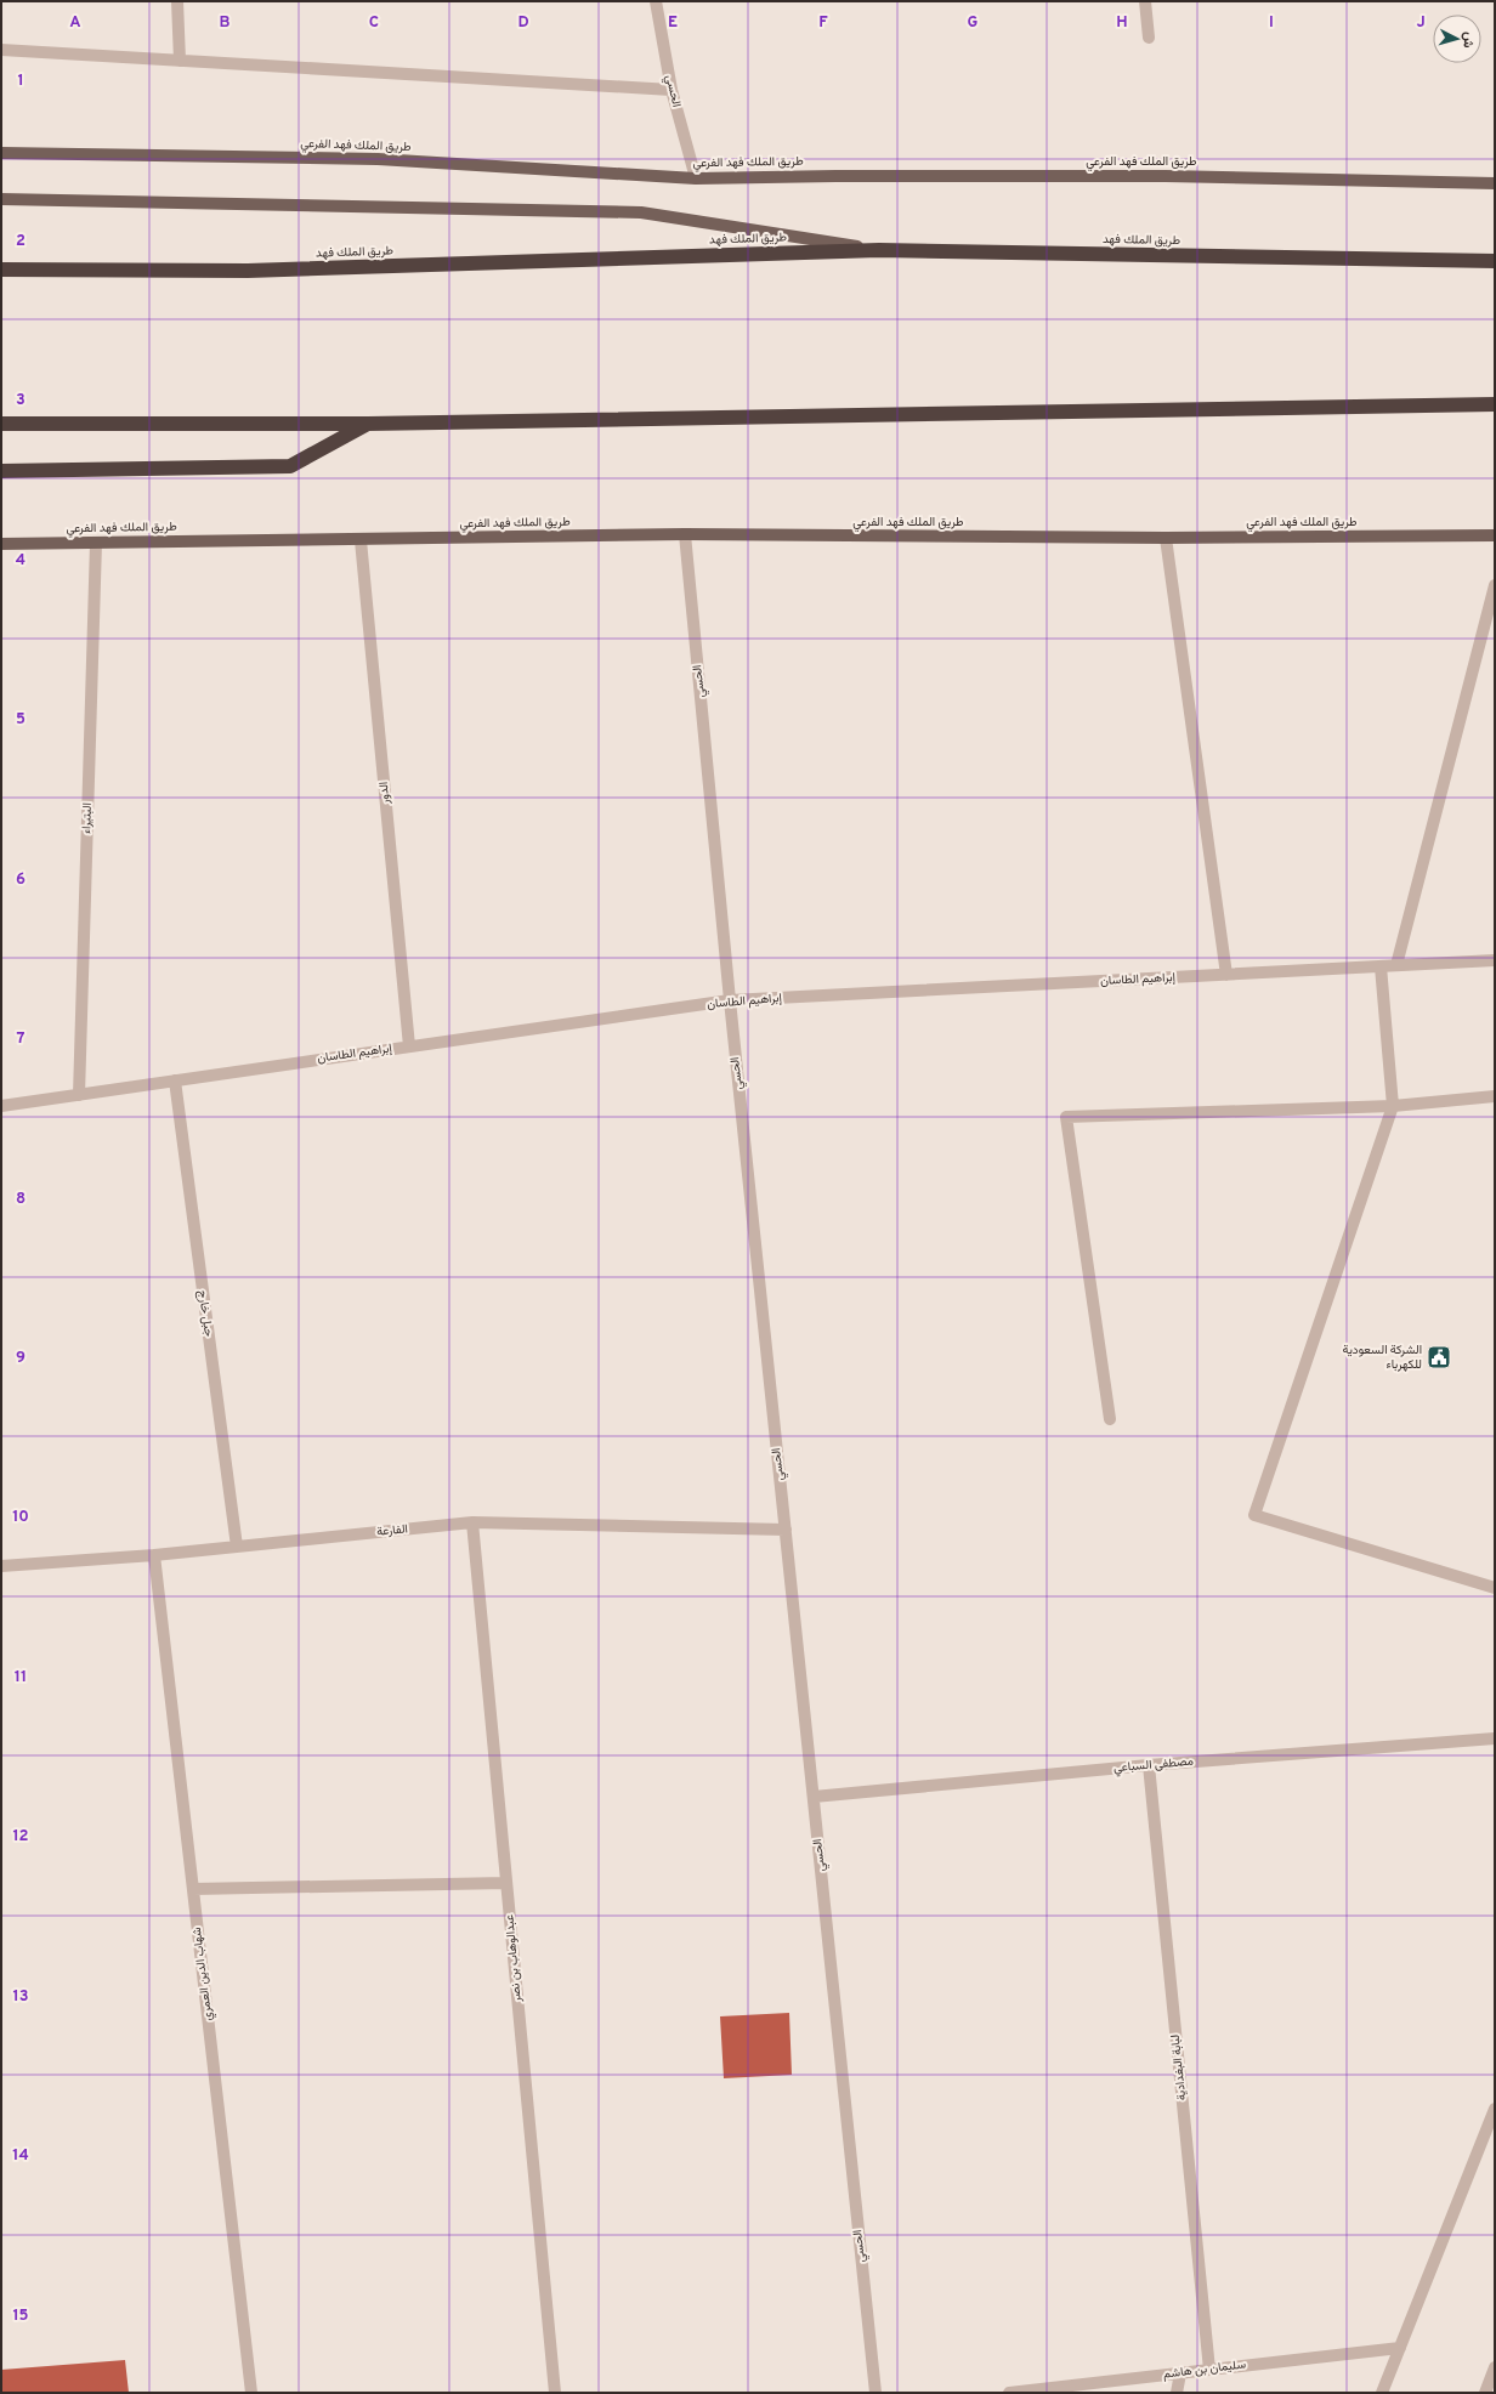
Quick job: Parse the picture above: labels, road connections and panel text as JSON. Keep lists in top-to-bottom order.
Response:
{
  "streets": {
    "highway": ["طريق الملك فهد"],
    "main road": ["طريق الملك فهد الفرعي"],
    "street": [
      "الحسي",
      "الدور",
      "البتيراء",
      "إبراهيم الطاسان",
      "جبل خارج",
      "الفارعة",
      "مصطفى السباعي",
      "عبدالوهاب بن نصر",
      "شهاب الدين العمري",
      "لبابة البغدادية",
      "سليمان بن هاشم"
    ]
  },
  "crossings": [
    ["الحسي", "طريق الملك فهد الفرعي"],
    ["الحسي", "إبراهيم الطاسان"],
    ["الحسي", "الفارعة"],
    ["الحسي", "مصطفى السباعي"],
    ["طريق الملك فهد الفرعي", "الدور"],
    ["طريق الملك فهد الفرعي", "البتيراء"],
    ["الدور", "إبراهيم الطاسان"],
    ["البتيراء", "إبراهيم الطاسان"],
    ["إبراهيم الطاسان", "جبل خارج"],
    ["جبل خارج", "الفارعة"],
    ["الفارعة", "عبدالوهاب بن نصر"],
    ["الفارعة", "شهاب الدين العمري"],
    ["مصطفى السباعي", "لبابة البغدادية"],
    ["لبابة البغدادية", "سليمان بن هاشم"]
  ],
  "places": {
    "public building": ["الشركة السعودية للكهرباء"]
  },
  "north": "right",
  "grid": {
    "columns": [
      "A",
      "B",
      "C",
      "D",
      "E",
      "F",
      "G",
      "H",
      "I",
      "J"
    ],
    "rows": [
      "1",
      "2",
      "3",
      "4",
      "5",
      "6",
      "7",
      "8",
      "9",
      "10",
      "11",
      "12",
      "13",
      "14",
      "15"
    ]
  }
}
